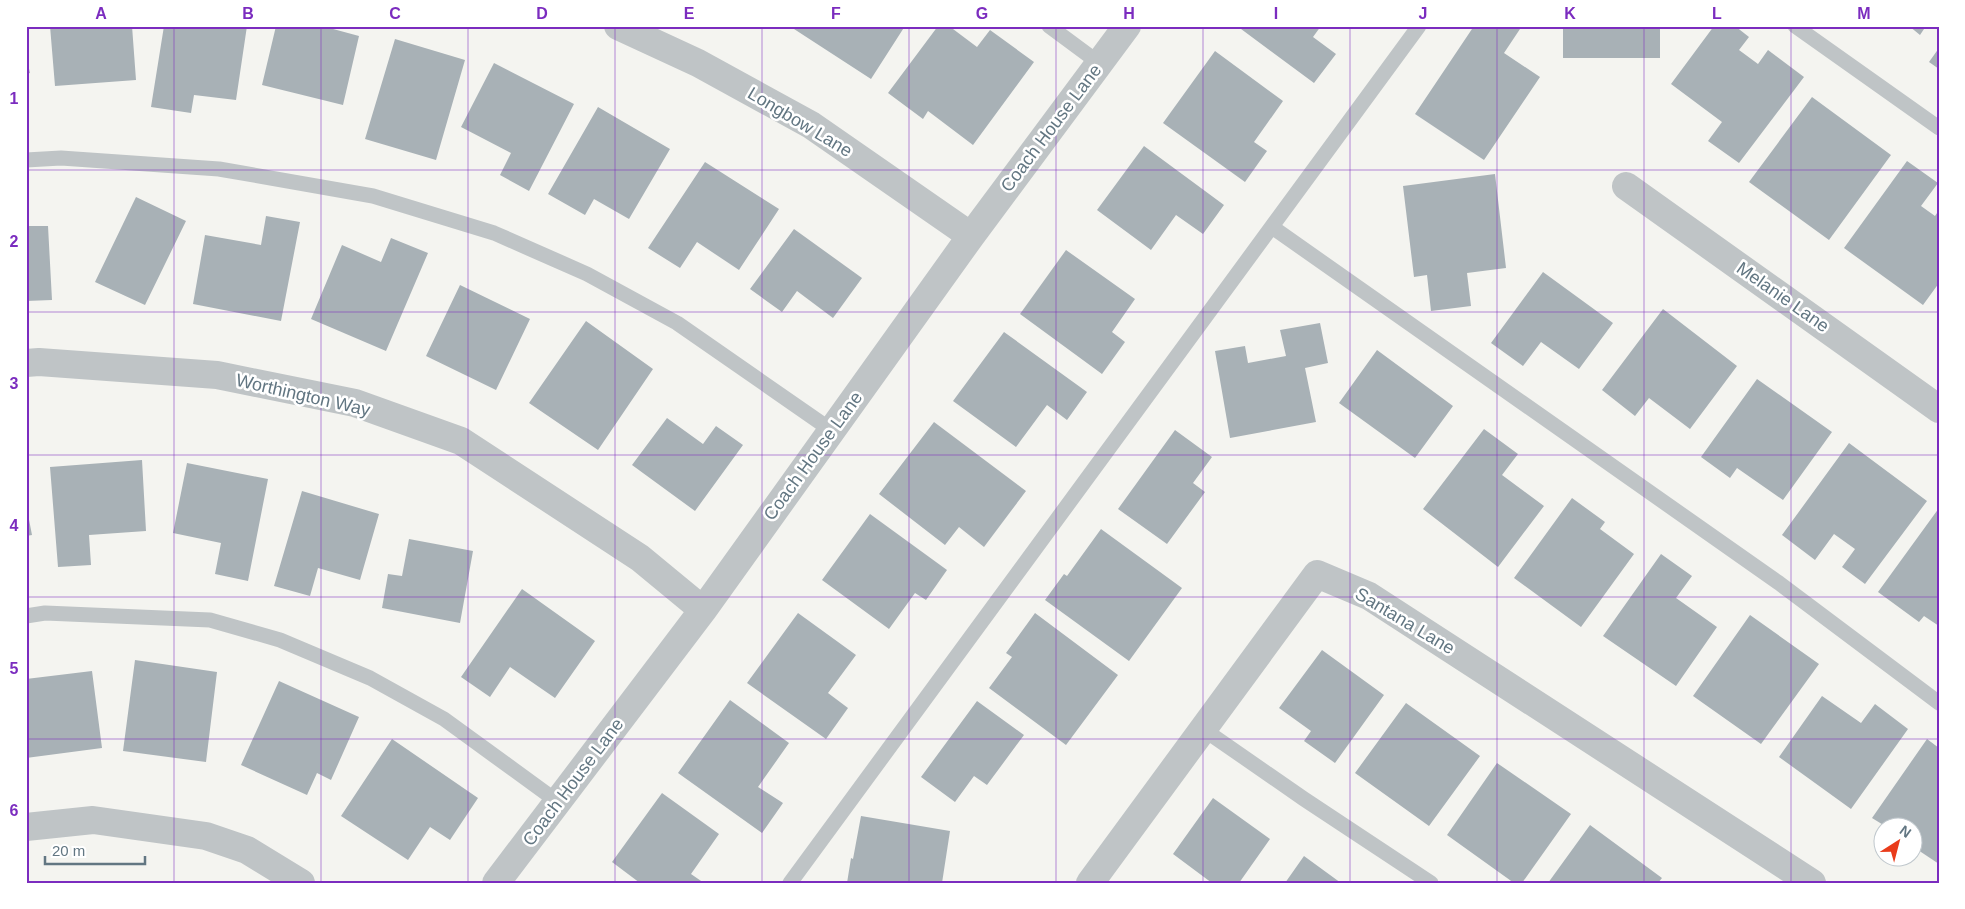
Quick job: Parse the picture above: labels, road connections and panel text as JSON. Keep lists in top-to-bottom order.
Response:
{
  "streets": {
    "street": [
      "Longbow Lane",
      "Coach House Lane",
      "Melanie Lane",
      "Worthington Way",
      "Santana Lane"
    ]
  },
  "crossings": [
    ["Longbow Lane", "Coach House Lane"],
    ["Coach House Lane", "Worthington Way"]
  ],
  "scale_bar": "20 m",
  "north": "top right",
  "grid": {
    "columns": [
      "A",
      "B",
      "C",
      "D",
      "E",
      "F",
      "G",
      "H",
      "I",
      "J",
      "K",
      "L",
      "M"
    ],
    "rows": [
      "1",
      "2",
      "3",
      "4",
      "5",
      "6"
    ]
  }
}
